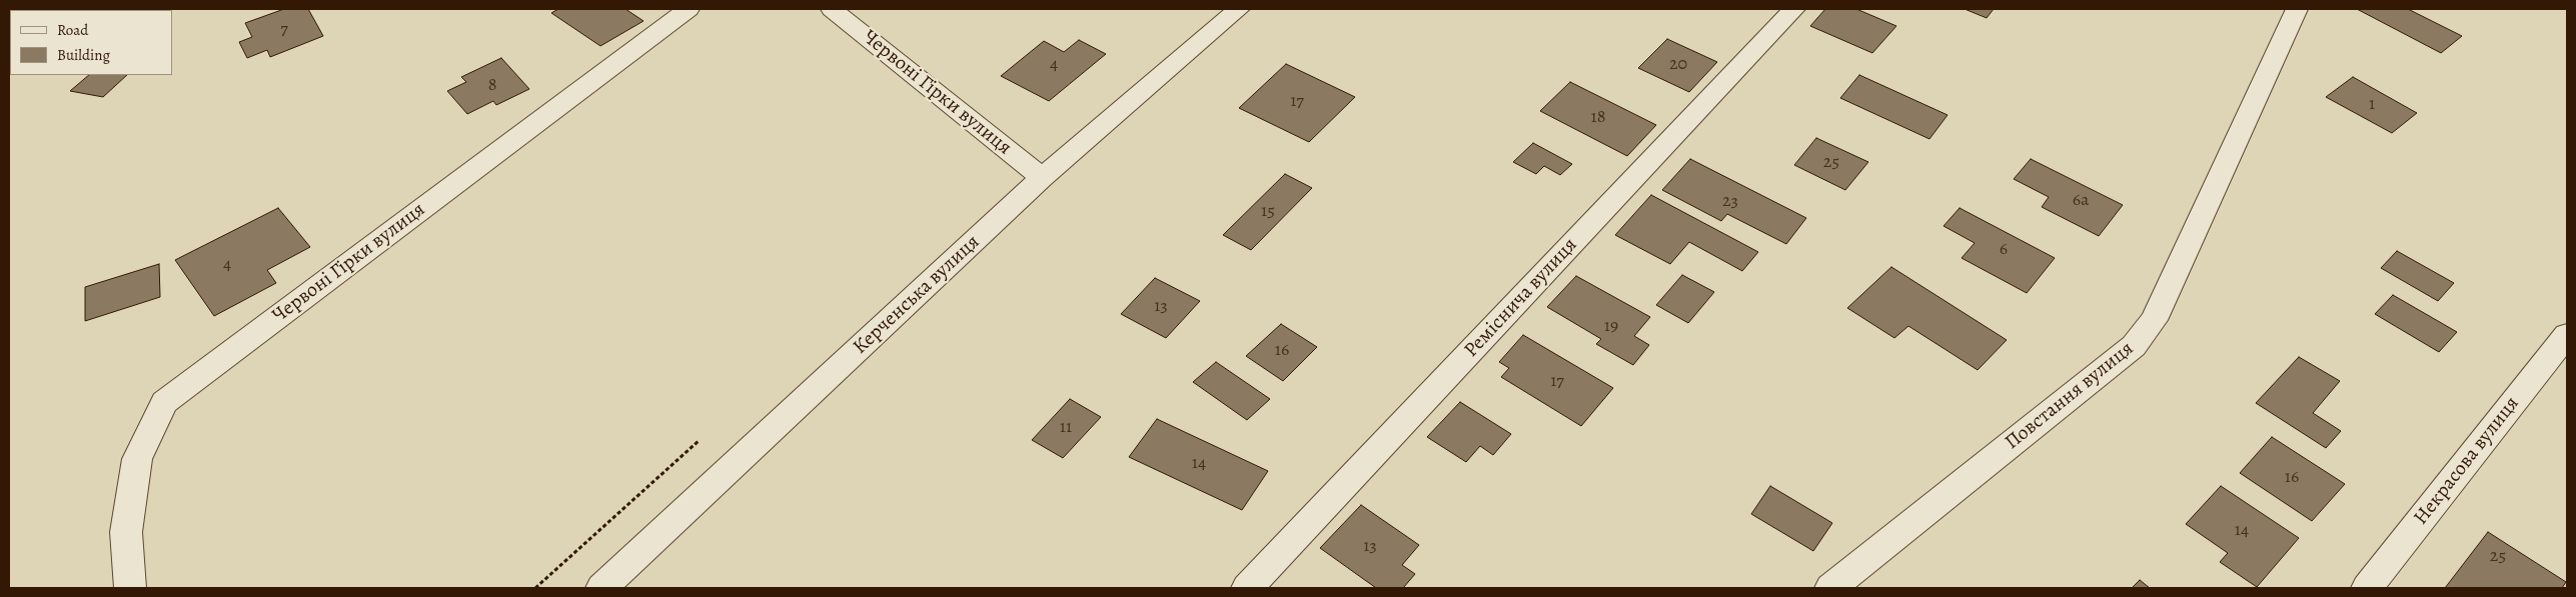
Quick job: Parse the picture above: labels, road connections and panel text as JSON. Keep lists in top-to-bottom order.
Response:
{
  "streets": {
    "street": [
      "Червоні Гірки вулиця",
      "Керченська вулиця",
      "Реміснича вулиця",
      "Повстання вулиця",
      "Некрасова вулиця"
    ]
  },
  "crossings": [
    ["Червоні Гірки вулиця", "Керченська вулиця"]
  ],
  "house_numbers": [
    "7",
    "4",
    "20",
    "8",
    "17",
    "1",
    "18",
    "25",
    "6а",
    "23",
    "15",
    "6",
    "4",
    "13",
    "19",
    "16",
    "17",
    "11",
    "14",
    "16",
    "14",
    "13",
    "25"
  ],
  "legend": ["Road", "Building"]
}
